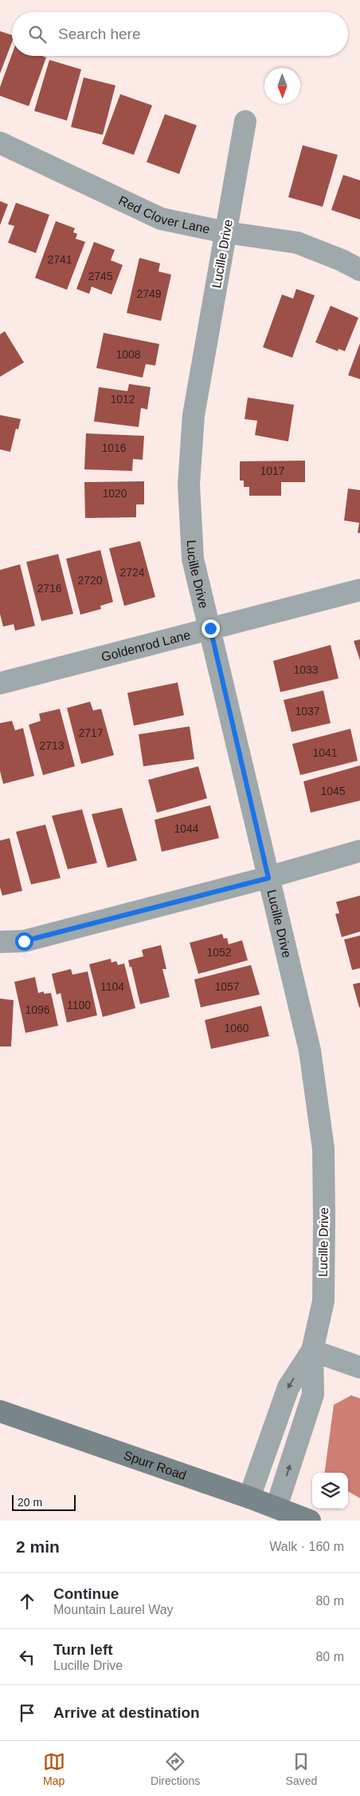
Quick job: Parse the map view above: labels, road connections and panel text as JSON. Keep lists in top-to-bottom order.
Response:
{
  "streets": {
    "street": [
      "Red Clover Lane",
      "Lucille Drive",
      "Goldenrod Lane",
      "Spurr Road"
    ]
  },
  "crossings": [
    ["Red Clover Lane", "Lucille Drive"],
    ["Lucille Drive", "Goldenrod Lane"],
    ["Lucille Drive", "Spurr Road"]
  ],
  "house_numbers": [
    "2741",
    "2745",
    "2749",
    "1008",
    "1012",
    "1016",
    "1017",
    "1020",
    "2724",
    "2720",
    "2716",
    "1033",
    "1037",
    "2717",
    "2713",
    "1041",
    "1045",
    "1044",
    "1052",
    "1104",
    "1057",
    "1100",
    "1096",
    "1060"
  ],
  "scale_bar": "20 m",
  "north": "bottom",
  "page": {
    "search": "Search here",
    "scale": "20 m",
    "heading": ["2 min", "Walk · 160 m"],
    "list": [
      ["Continue", "Mountain Laurel Way", "80 m"],
      ["Turn left", "Lucille Drive", "80 m"],
      "Arrive at destination"
    ],
    "nav": ["Map", "Directions", "Saved"]
  }
}
